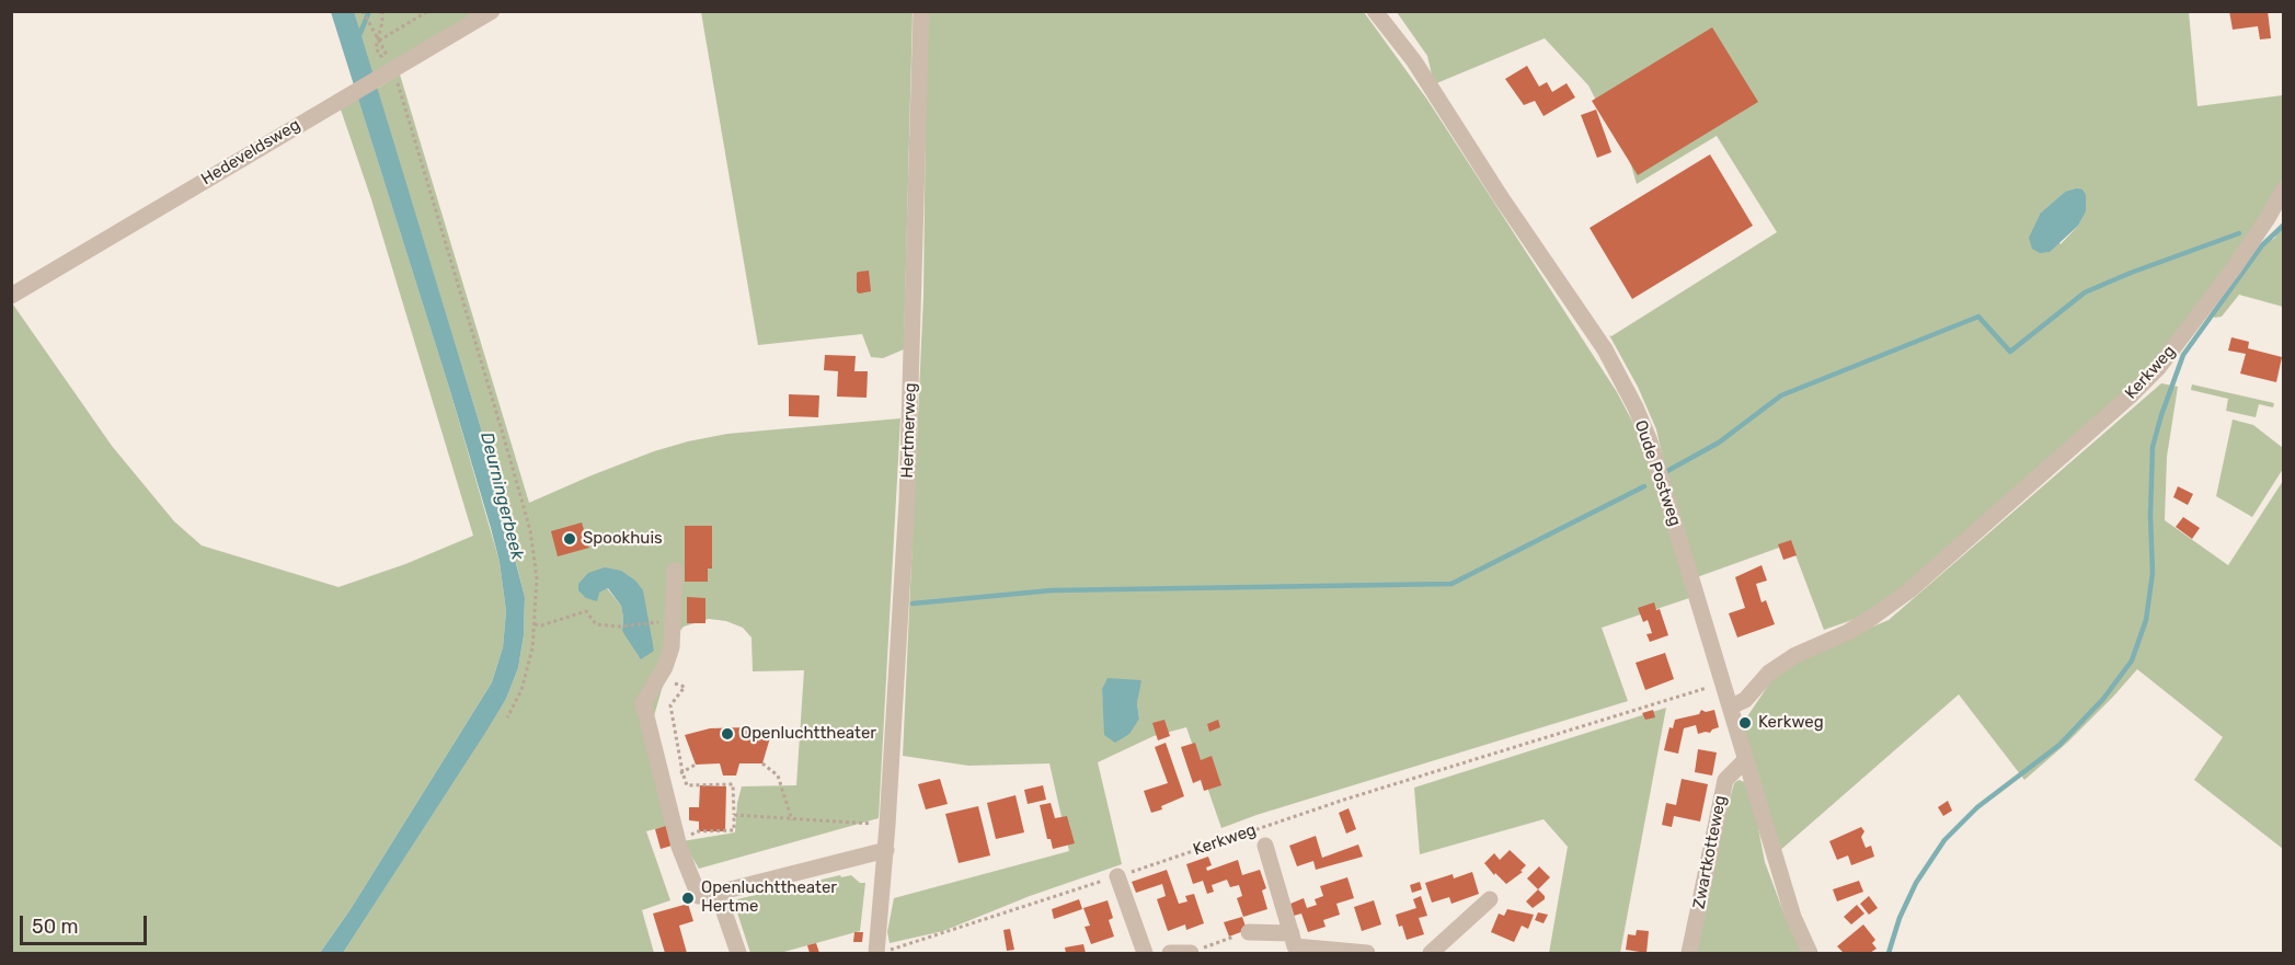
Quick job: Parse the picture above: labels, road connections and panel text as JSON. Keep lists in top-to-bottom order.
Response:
{
  "streets": {
    "street": [
      "Hedeveldsweg",
      "Kerkweg",
      "Hertmerweg",
      "Oude Postweg",
      "Zwartkotteweg"
    ]
  },
  "crossings": [
    ["Kerkweg", "Hertmerweg"],
    ["Kerkweg", "Oude Postweg"],
    ["Oude Postweg", "Zwartkotteweg"]
  ],
  "water": ["Deurningerbeek"],
  "places": [
    "Spookhuis",
    "Kerkweg",
    "Openluchttheater",
    "Openluchttheater Hertme"
  ],
  "scale_bar": "50 m"
}
